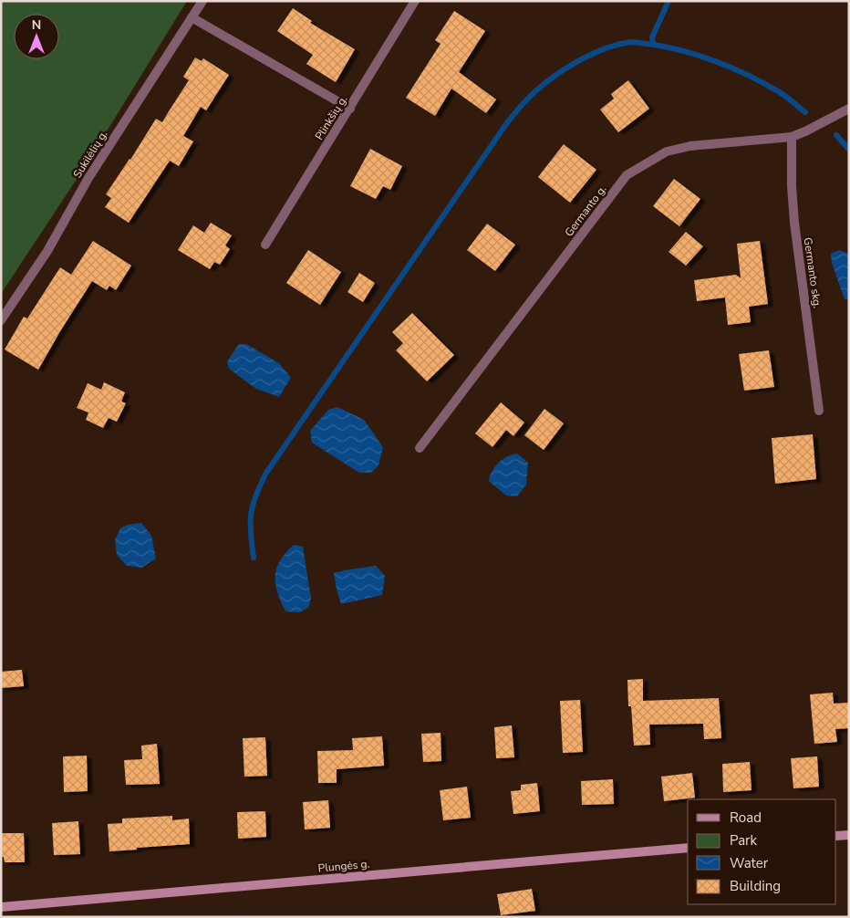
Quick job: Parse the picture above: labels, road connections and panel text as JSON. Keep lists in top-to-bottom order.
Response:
{
  "streets": {
    "main road": ["Plungės g."],
    "street": [
      "Plinkšių g.",
      "Sukilėlių g.",
      "Germanto g.",
      "Germanto skg."
    ]
  },
  "crossings": [
    ["Germanto g.", "Germanto skg."]
  ],
  "legend": [
    "Road",
    "Park",
    "Water",
    "Building"
  ],
  "north": "top"
}
